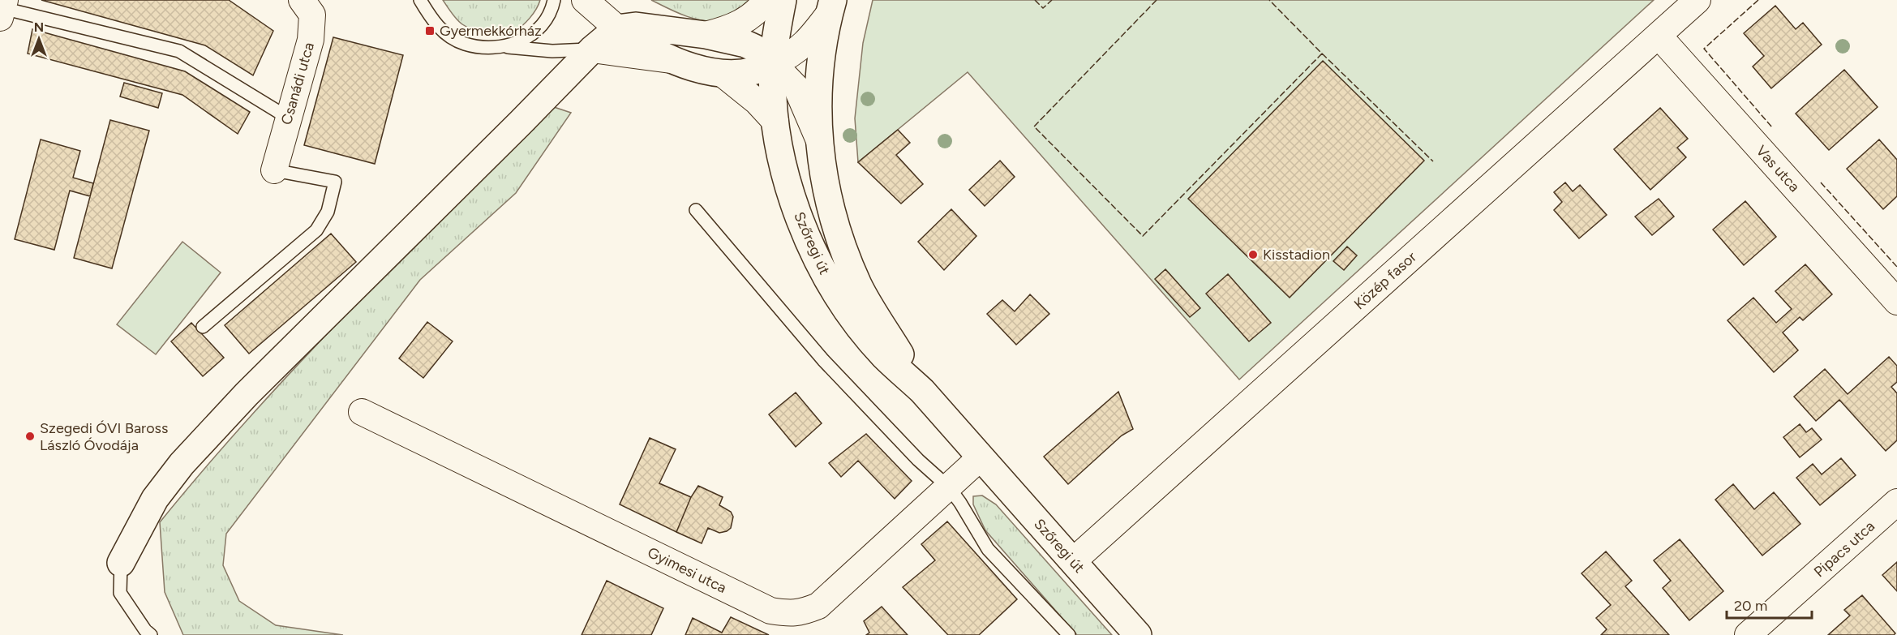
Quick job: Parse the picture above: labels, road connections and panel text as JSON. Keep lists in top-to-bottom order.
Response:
{
  "streets": {
    "main road": ["Szőregi út"],
    "street": [
      "Csanádi utca",
      "Vas utca",
      "Közép fasor",
      "Pipacs utca",
      "Gyimesi utca"
    ]
  },
  "crossings": [
    ["Vas utca", "Közép fasor"],
    ["Szőregi út", "Közép fasor"],
    ["Szőregi út", "Gyimesi utca"]
  ],
  "places": {
    "transit": ["Gyermekkórház"],
    "other": ["Kisstadion", "Szegedi ÓVI Baross László Óvodája"]
  },
  "scale_bar": "20 m",
  "north": "top"
}
